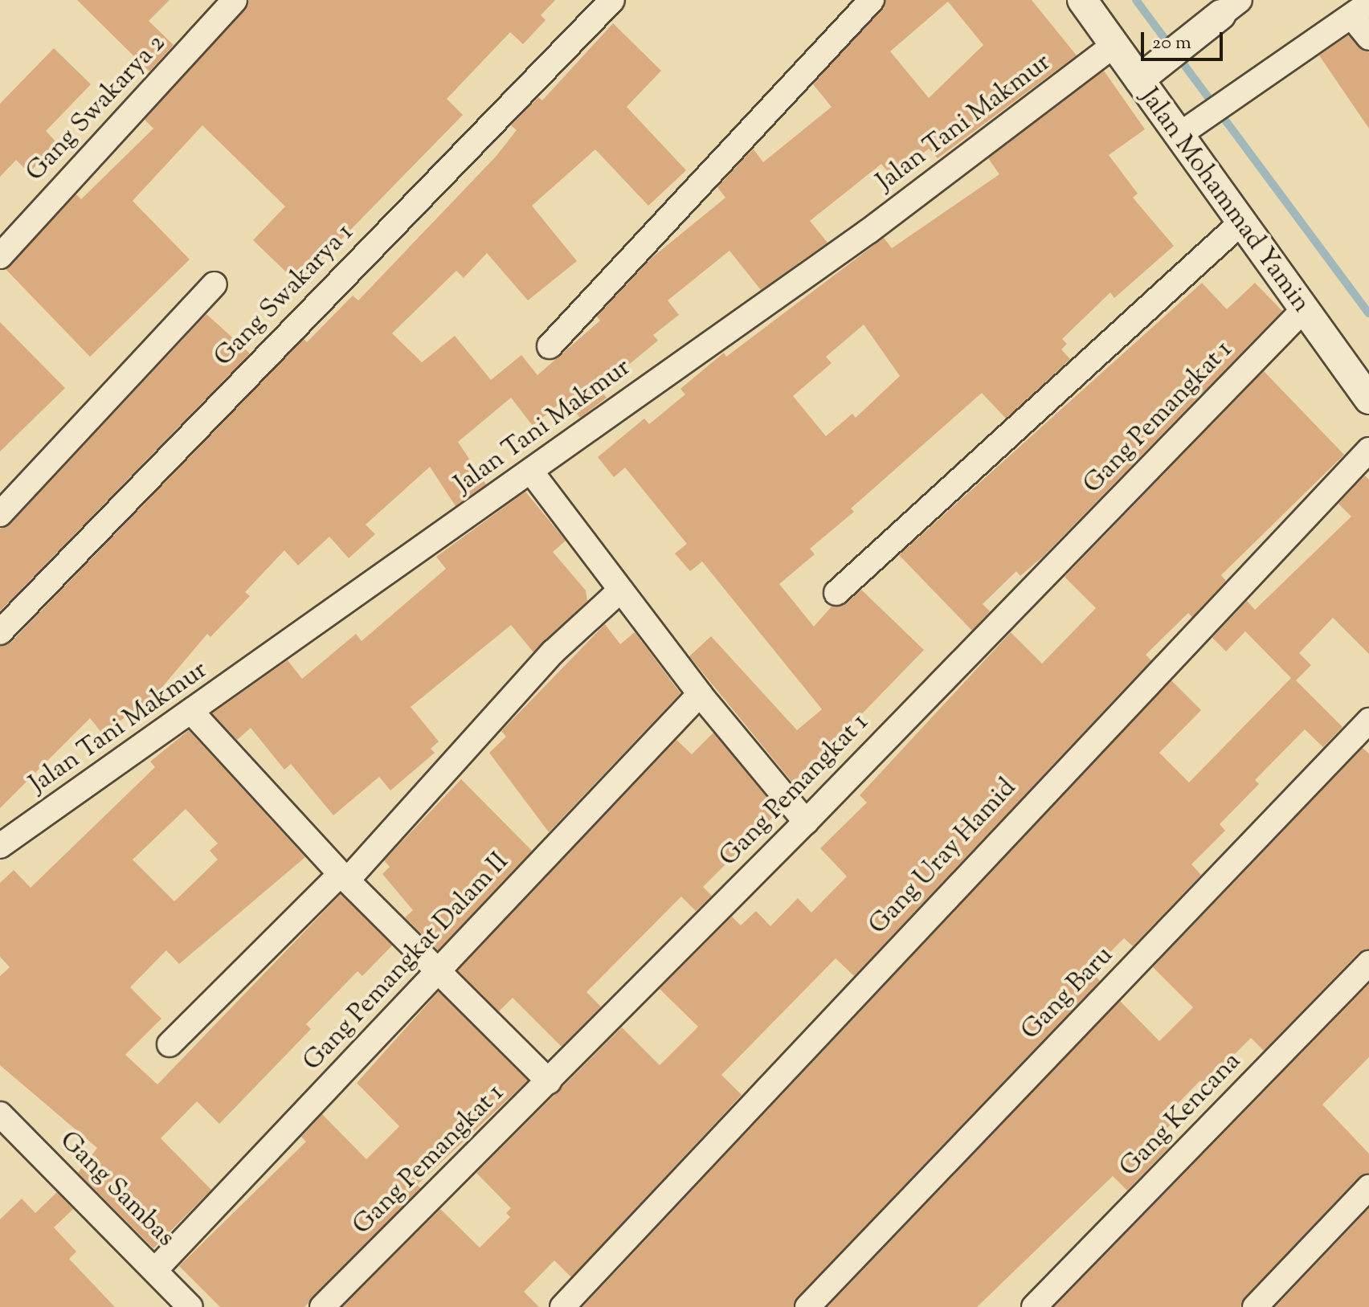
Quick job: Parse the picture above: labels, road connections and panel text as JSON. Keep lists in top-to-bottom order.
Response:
{
  "streets": {
    "street": [
      "Gang Swakarya 2",
      "Jalan Tani Makmur",
      "Jalan Mohammad Yamin",
      "Gang Swakarya 1",
      "Gang Pemangkat 1",
      "Gang Uray Hamid",
      "Gang Pemangkat Dalam II",
      "Gang Baru",
      "Gang Kencana",
      "Gang Sambas"
    ]
  },
  "crossings": [
    ["Jalan Tani Makmur", "Jalan Mohammad Yamin"],
    ["Jalan Mohammad Yamin", "Gang Pemangkat 1"],
    ["Gang Pemangkat Dalam II", "Gang Sambas"]
  ],
  "scale_bar": "20 m"
}
